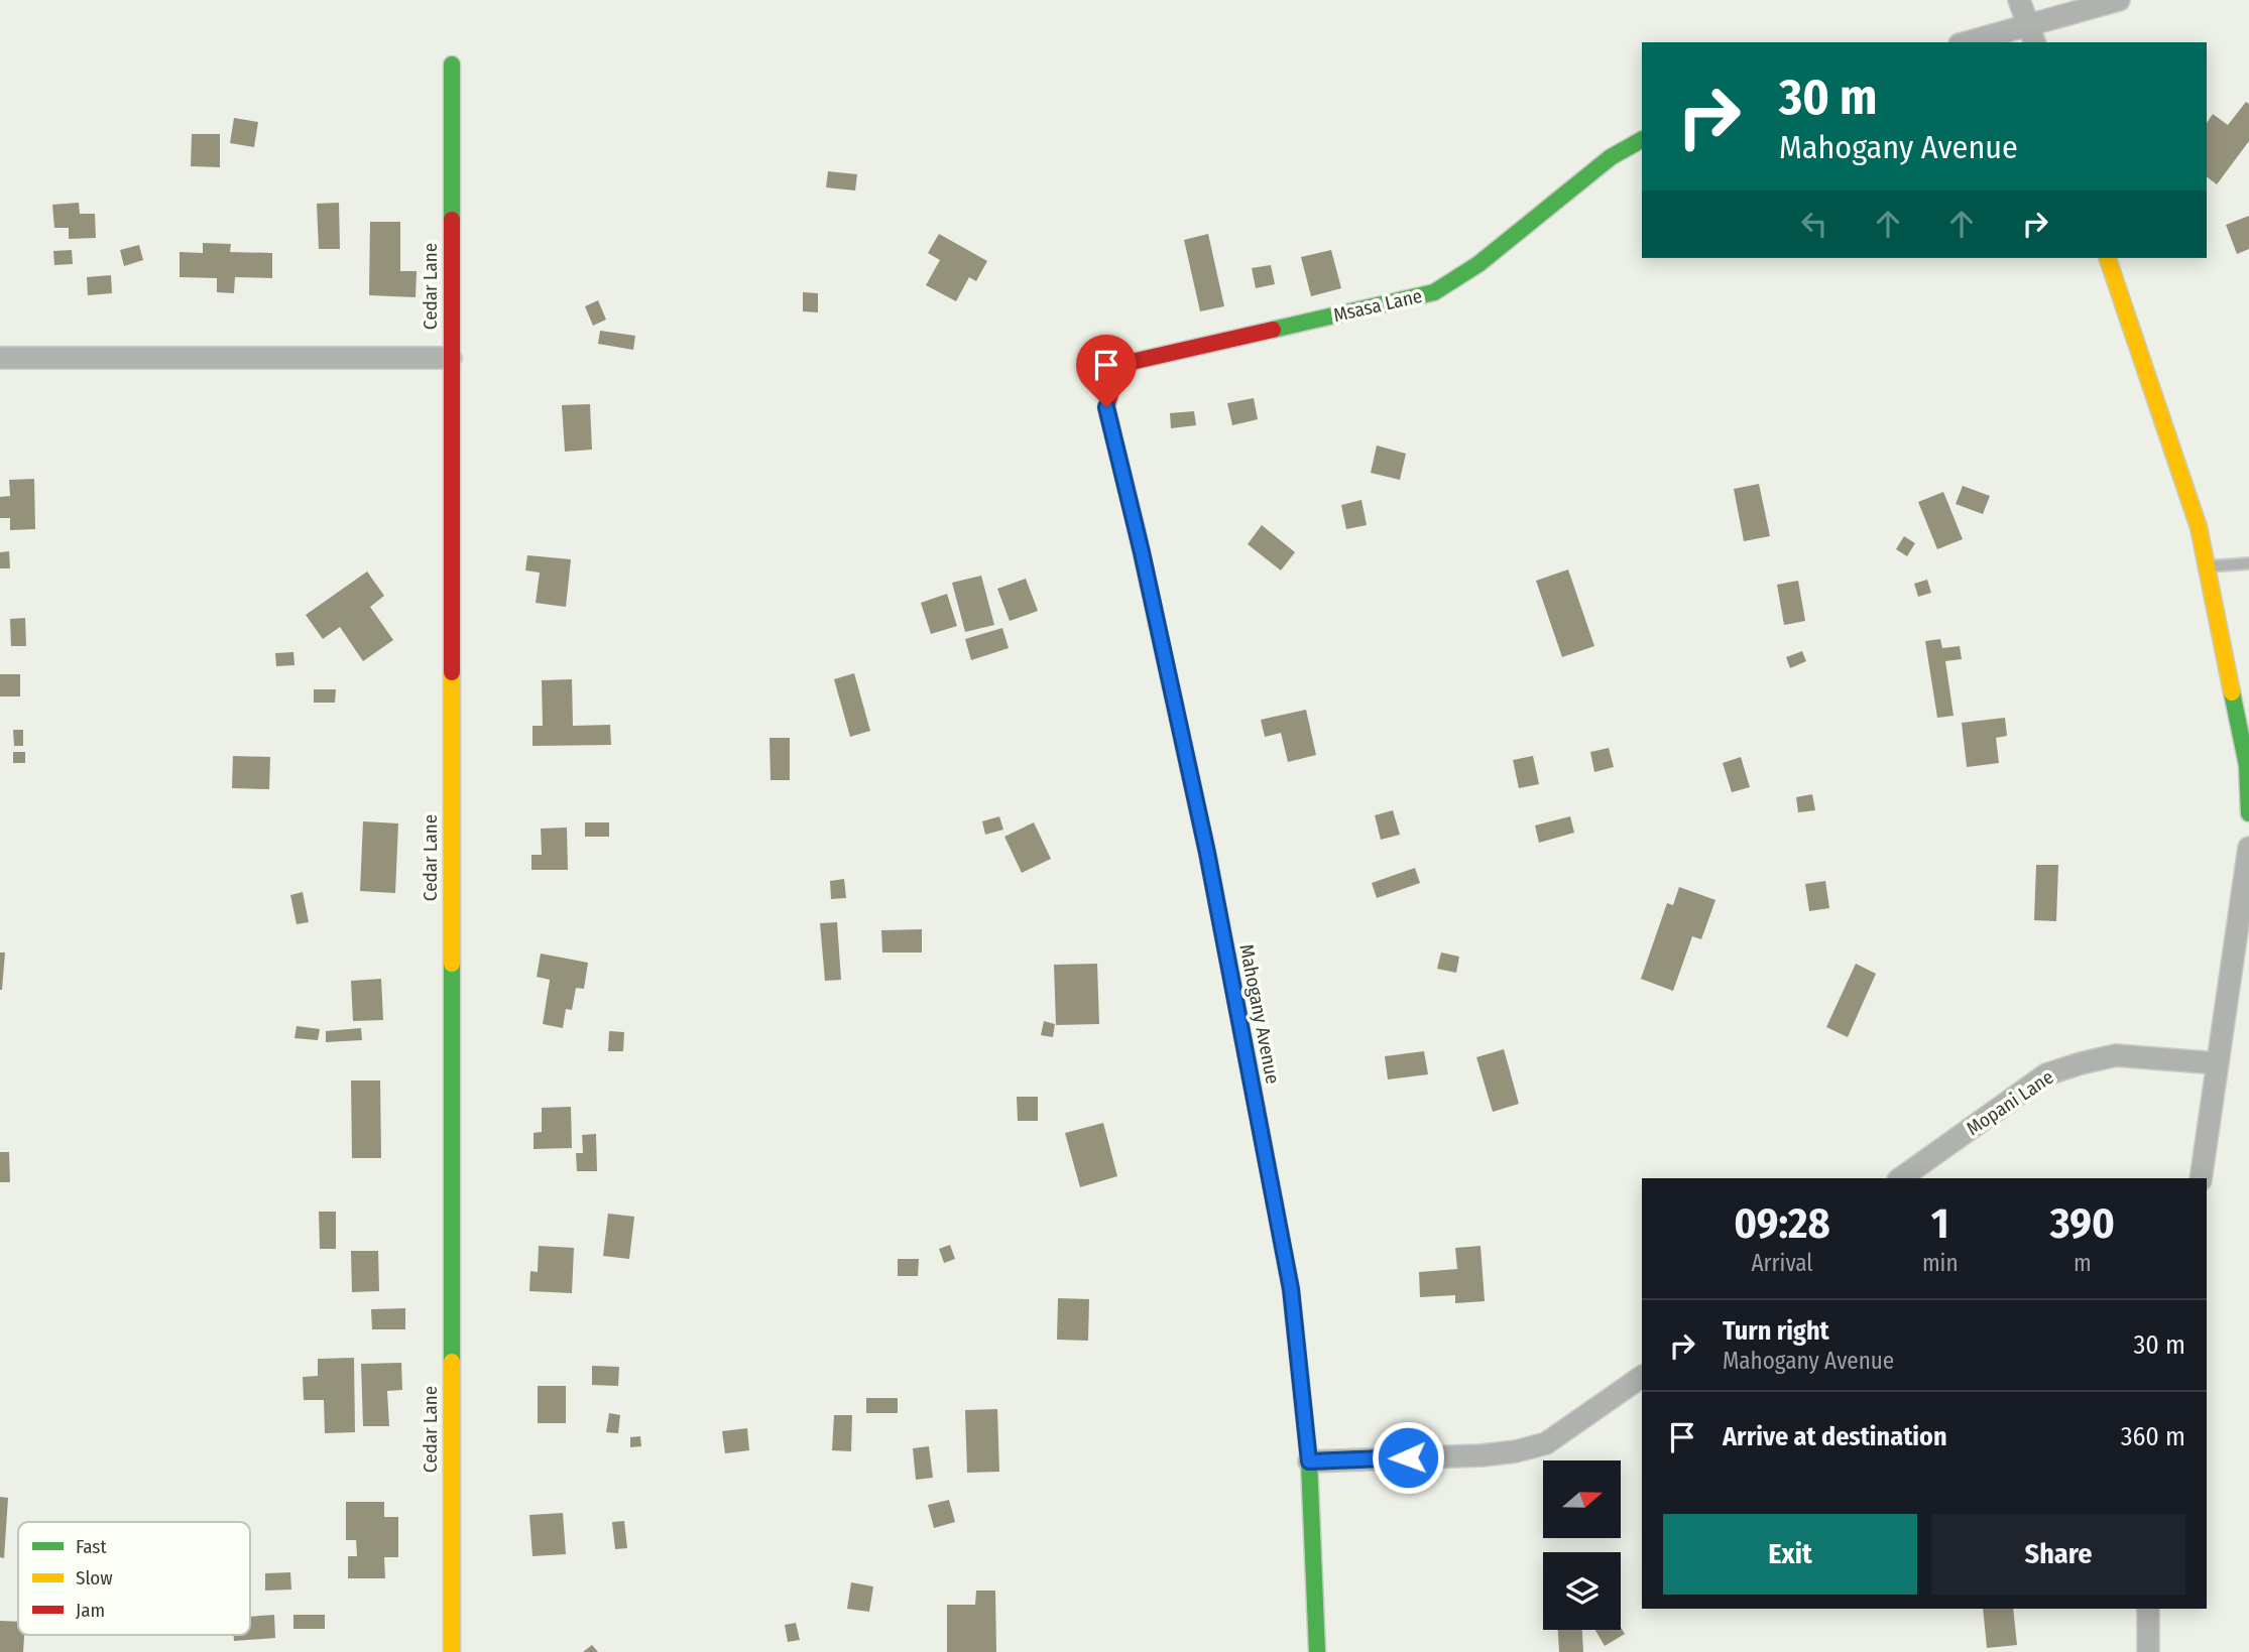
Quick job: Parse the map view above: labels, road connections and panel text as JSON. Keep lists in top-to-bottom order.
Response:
{
  "streets": {
    "street": [
      "Cedar Lane",
      "Msasa Lane",
      "Mahogany Avenue",
      "Mopani Lane"
    ]
  },
  "crossings": [
    ["Msasa Lane", "Mahogany Avenue"]
  ],
  "legend": ["Fast", "Slow", "Jam"],
  "north": "right",
  "page": {
    "turn": ["30 m", "Mahogany Avenue"],
    "eta": [
      "09:28",
      "Arrival",
      "1",
      "min",
      "390",
      "m"
    ],
    "list": [
      {
        "name": "Turn right",
        "note": "Mahogany Avenue",
        "value": "30 m"
      },
      {
        "name": "Arrive at destination",
        "value": "360 m"
      }
    ],
    "buttons": ["Exit", "Share"]
  }
}
